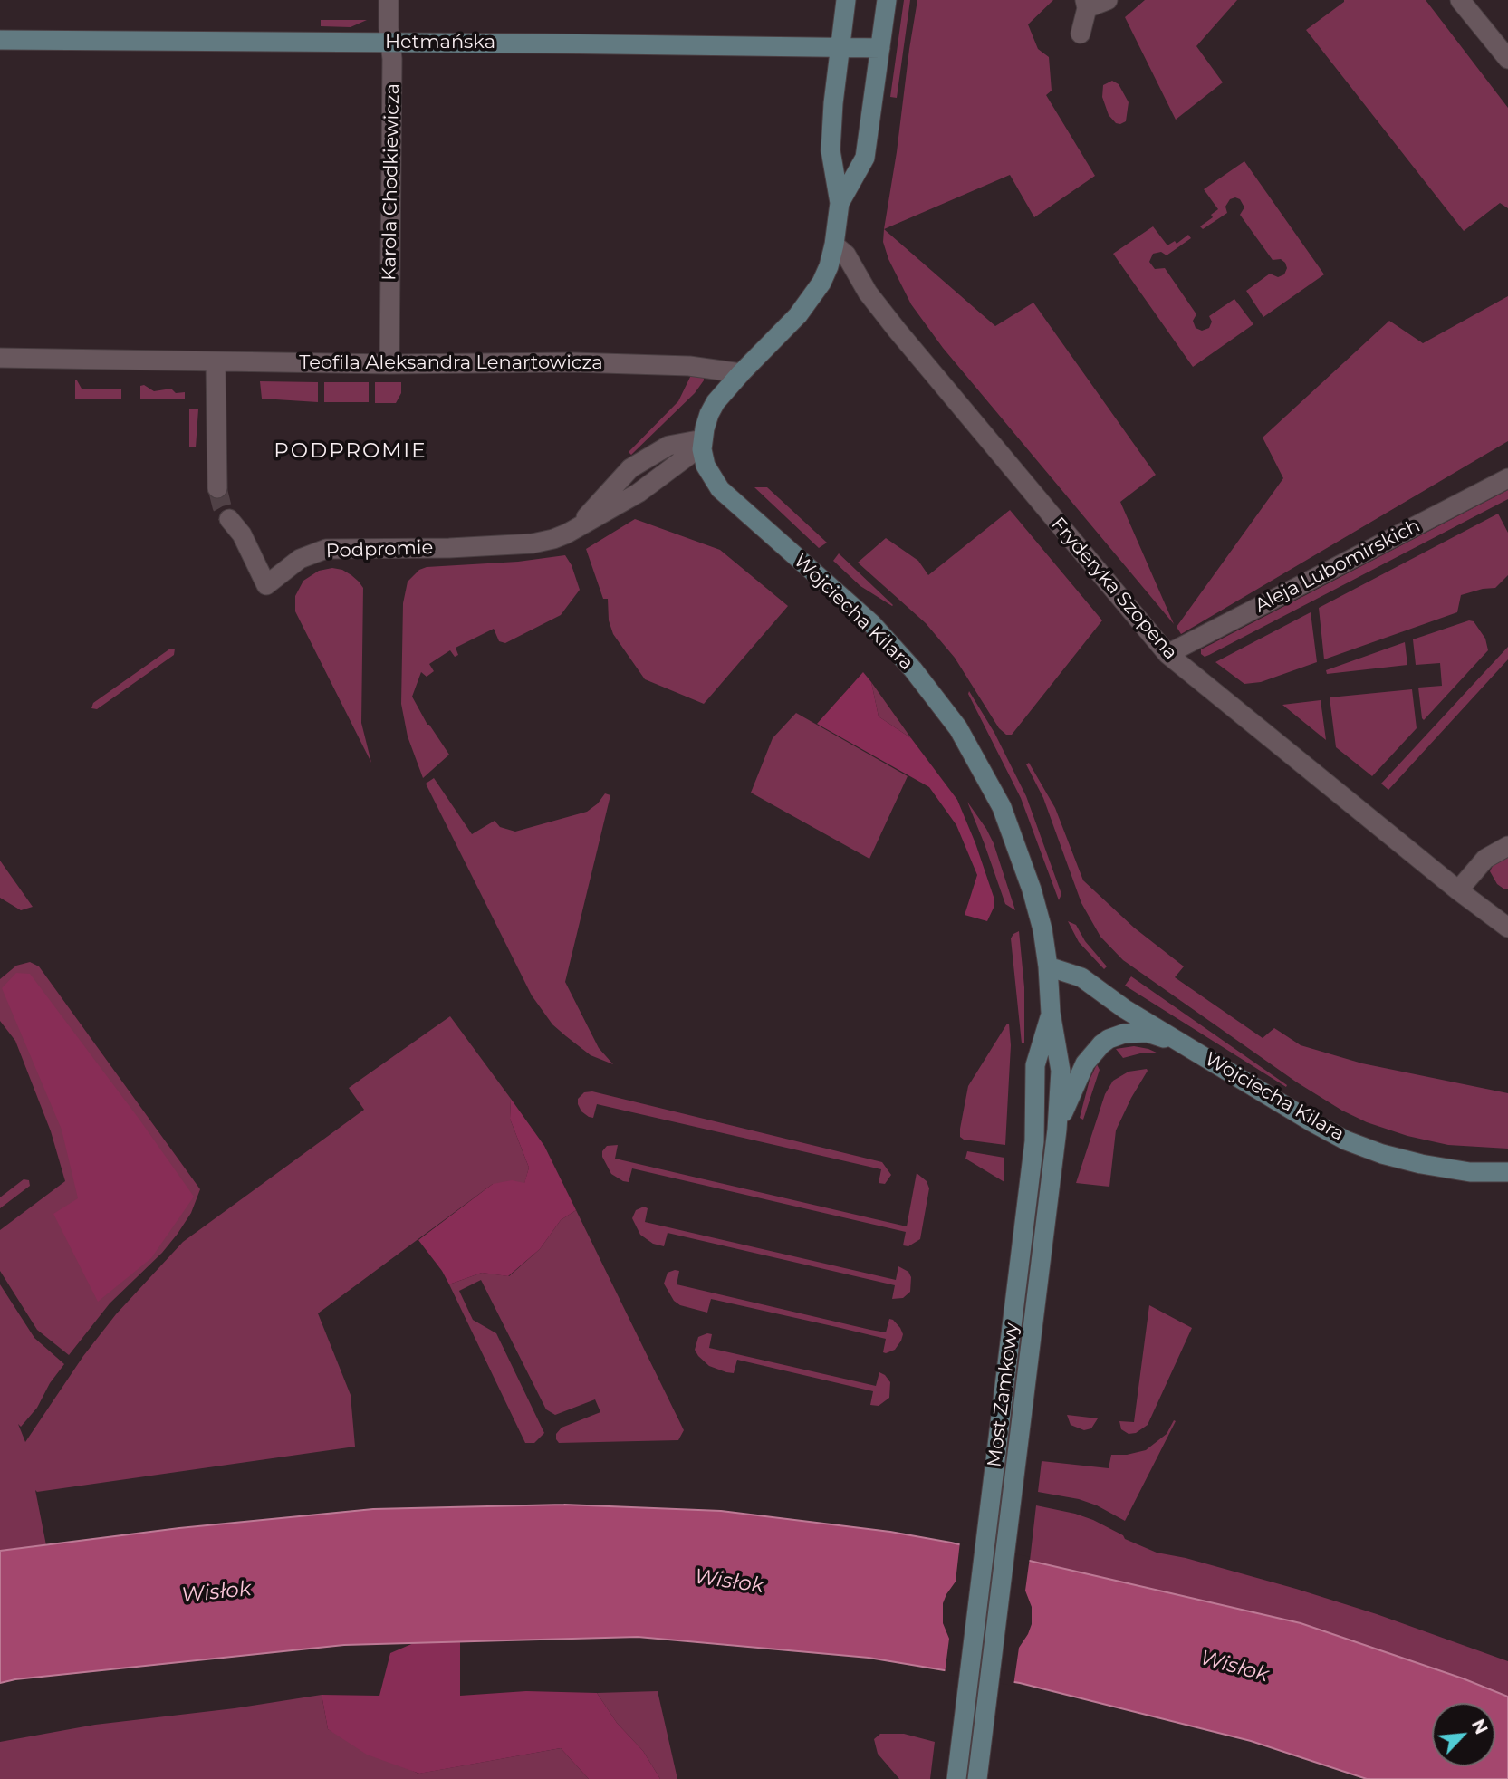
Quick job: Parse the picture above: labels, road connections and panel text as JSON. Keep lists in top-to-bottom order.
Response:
{
  "streets": {
    "main road": [
      "Hetmańska",
      "Podpromie",
      "Wojciecha Kilara",
      "Most Zamkowy"
    ],
    "street": [
      "Karola Chodkiewicza",
      "Teofila Aleksandra Lenartowicza",
      "Aleja Lubomirskich",
      "Fryderyka Szopena"
    ]
  },
  "crossings": [
    ["Hetmańska", "Karola Chodkiewicza"],
    ["Karola Chodkiewicza", "Teofila Aleksandra Lenartowicza"],
    ["Teofila Aleksandra Lenartowicza", "Podpromie"],
    ["Podpromie", "Wojciecha Kilara"],
    ["Aleja Lubomirskich", "Fryderyka Szopena"],
    ["Wojciecha Kilara", "Most Zamkowy"]
  ],
  "districts": ["PODPROMIE"],
  "water": ["Wisłok"],
  "north": "top right"
}
